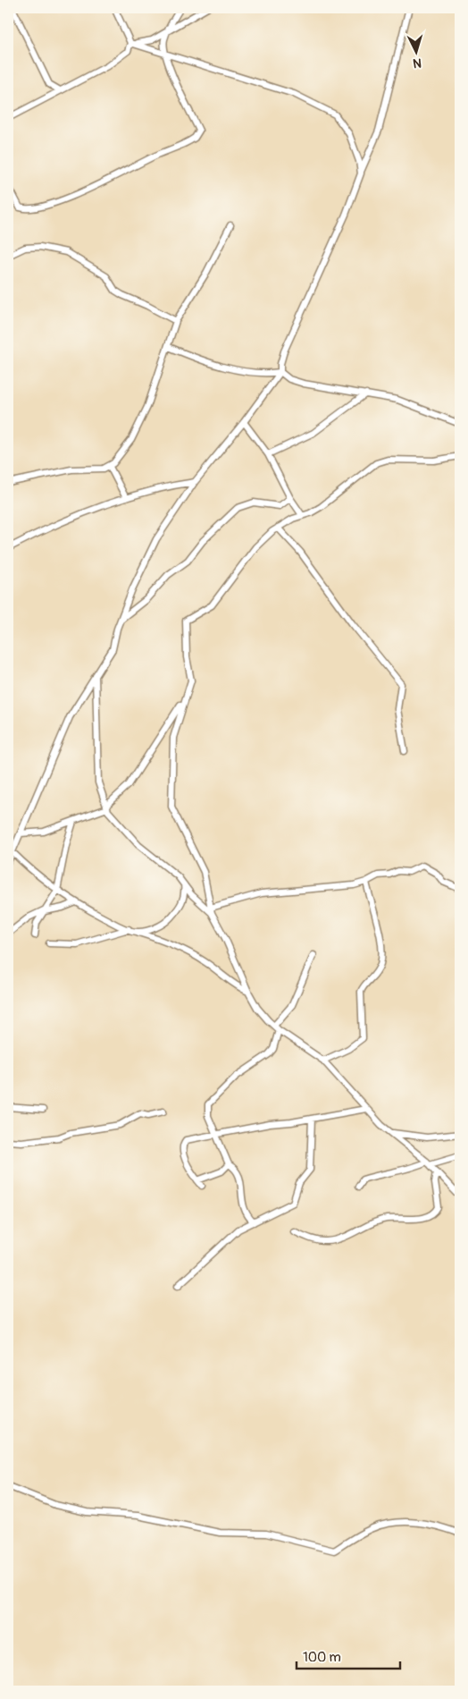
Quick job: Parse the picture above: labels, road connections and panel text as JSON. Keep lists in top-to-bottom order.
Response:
{
  "scale_bar": "100 m",
  "north": "bottom"
}
